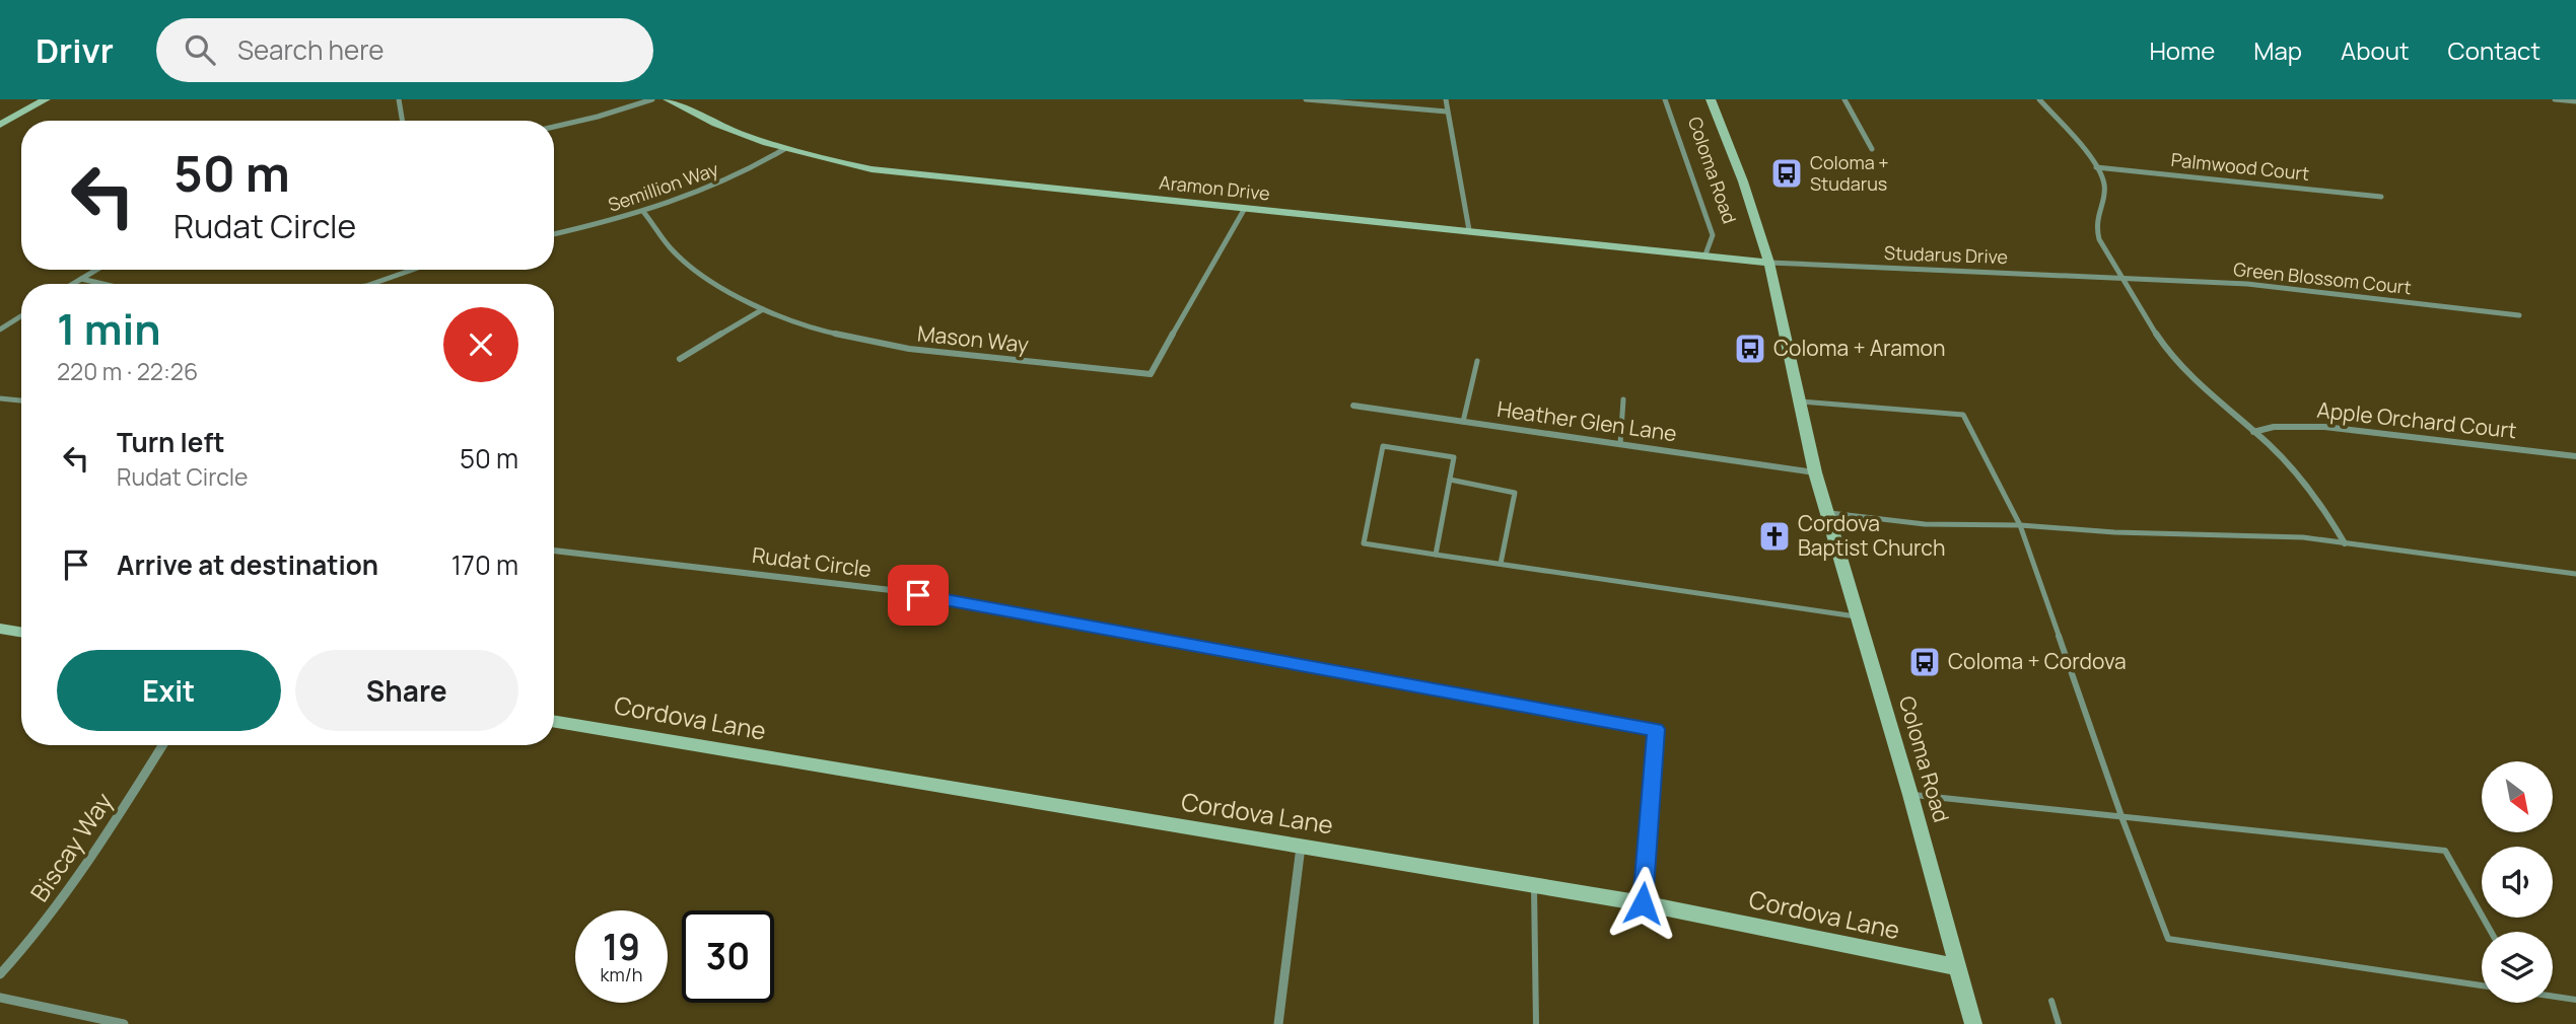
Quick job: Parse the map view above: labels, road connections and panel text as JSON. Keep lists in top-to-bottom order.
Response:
{
  "streets": {
    "street": [
      "Palmwood Court",
      "Coloma Road",
      "Semillion Way",
      "Aramon Drive",
      "Studarus Drive",
      "Green Blossom Court",
      "Mason Way",
      "Apple Orchard Court",
      "Heather Glen Lane",
      "Rudat Circle",
      "Cordova Lane",
      "Biscay Way"
    ]
  },
  "crossings": [
    ["Coloma Road", "Aramon Drive"],
    ["Coloma Road", "Studarus Drive"],
    ["Coloma Road", "Heather Glen Lane"],
    ["Coloma Road", "Cordova Lane"],
    ["Semillion Way", "Aramon Drive"],
    ["Semillion Way", "Mason Way"],
    ["Aramon Drive", "Studarus Drive"],
    ["Aramon Drive", "Mason Way"],
    ["Studarus Drive", "Green Blossom Court"],
    ["Rudat Circle", "Cordova Lane"]
  ],
  "places": {
    "bus stop": ["Coloma + Studarus", "Coloma + Aramon", "Coloma + Cordova"],
    "church": ["Cordova Baptist Church"]
  },
  "north": "bottom right",
  "page": {
    "header": "Drivr",
    "search": "Search here",
    "nav": [
      "Home",
      "Map",
      "About",
      "Contact"
    ],
    "turn": ["50 m", "Rudat Circle"],
    "heading": ["1 min", "220 m · 22:26"],
    "list": [
      {
        "name": "Turn left",
        "note": "Rudat Circle",
        "value": "50 m"
      },
      {
        "name": "Arrive at destination",
        "value": "170 m"
      }
    ],
    "buttons": ["Exit", "Share"],
    "speed": "19 km/h",
    "limit": "30"
  }
}
